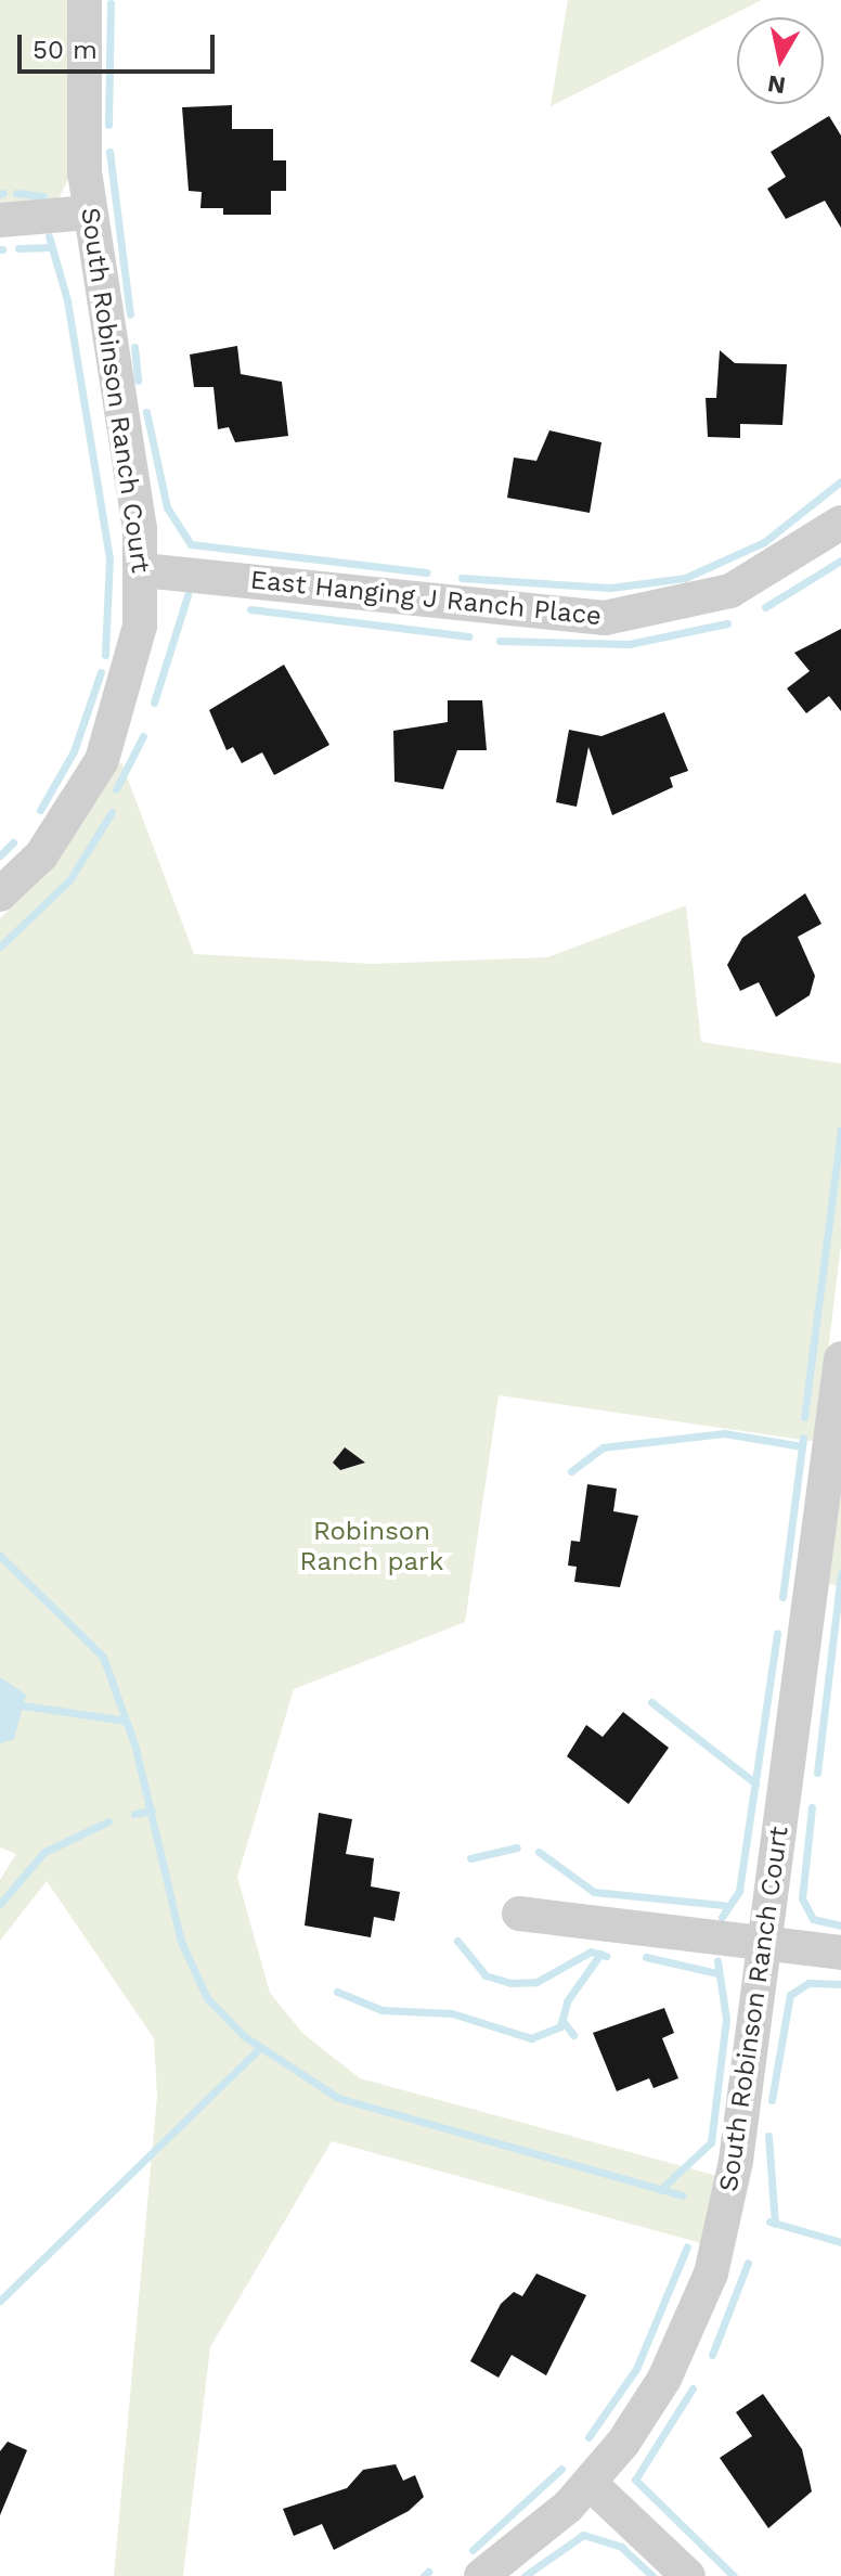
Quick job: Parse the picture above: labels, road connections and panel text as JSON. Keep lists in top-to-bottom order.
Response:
{
  "streets": {
    "street": ["South Robinson Ranch Court", "East Hanging J Ranch Place"]
  },
  "crossings": [
    ["South Robinson Ranch Court", "East Hanging J Ranch Place"]
  ],
  "parks": ["Robinson Ranch park"],
  "scale_bar": "50 m",
  "north": "bottom"
}
